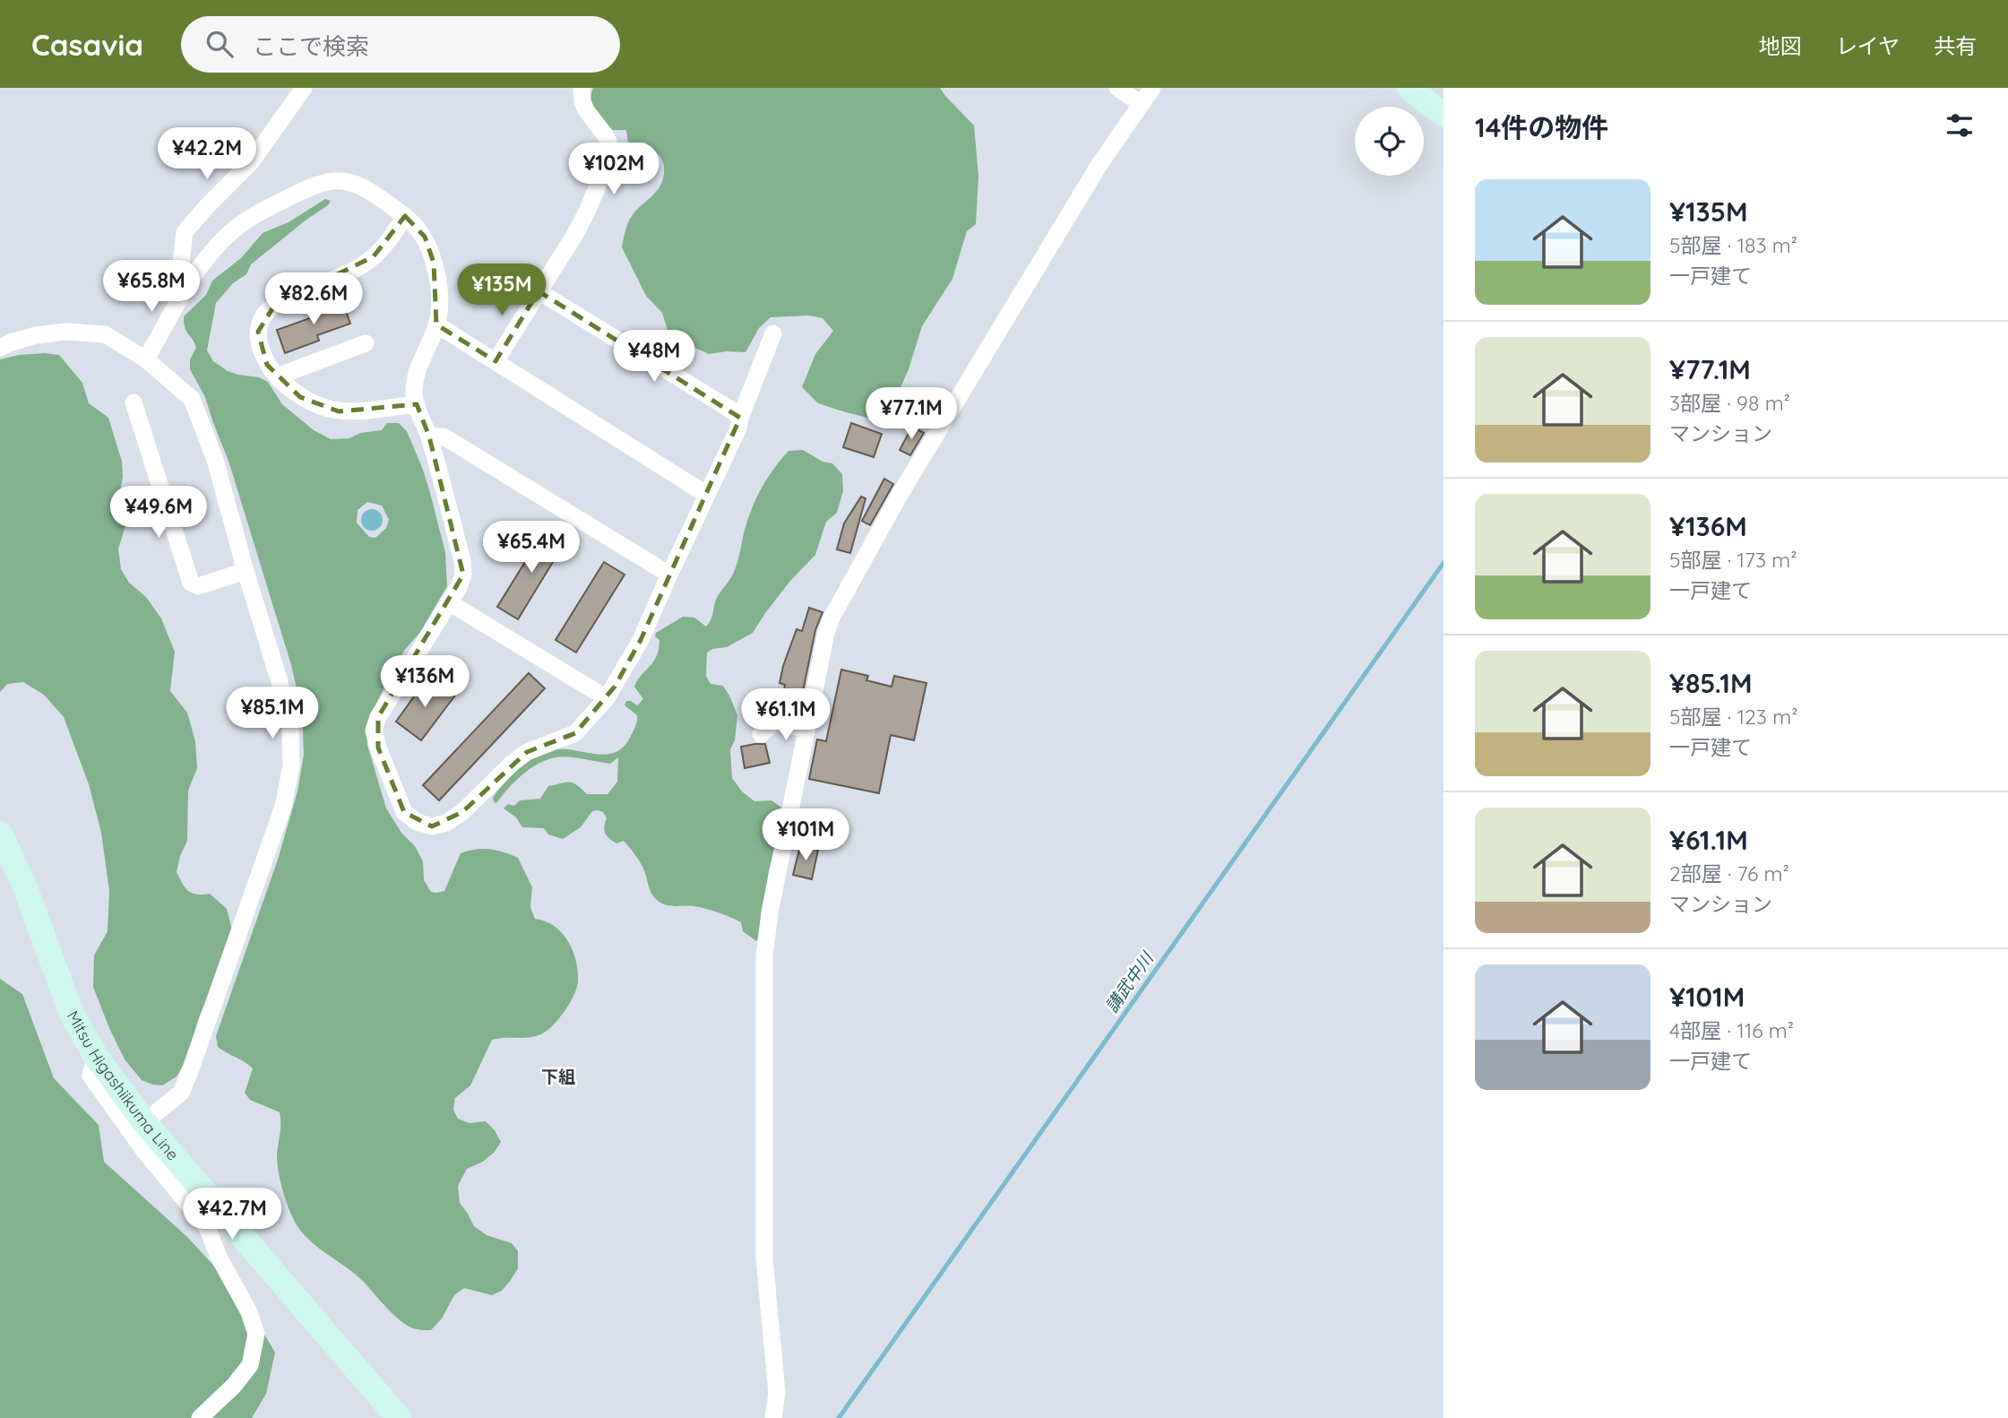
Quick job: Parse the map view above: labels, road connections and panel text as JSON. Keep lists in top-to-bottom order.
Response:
{
  "streets": {
    "main road": ["Mitsu Higashiikuma Line"]
  },
  "districts": ["下組"],
  "water": ["講武中川"],
  "page": {
    "header": "Casavia",
    "search": "ここで検索",
    "nav": ["地図", "レイヤ", "共有"],
    "heading": "14件の物件",
    "price": [
      "¥42.2M",
      "¥102M",
      "¥65.8M",
      "¥135M",
      "¥82.6M",
      "¥48M",
      "¥77.1M",
      "¥49.6M",
      "¥65.4M",
      "¥136M",
      "¥85.1M",
      "¥61.1M",
      "¥101M",
      "¥42.7M"
    ],
    "list": [
      {
        "name": "¥135M",
        "note": "5部屋 · 183 m² · 一戸建て"
      },
      {
        "name": "¥77.1M",
        "note": "3部屋 · 98 m² · マンション"
      },
      {
        "name": "¥136M",
        "note": "5部屋 · 173 m² · 一戸建て"
      },
      {
        "name": "¥85.1M",
        "note": "5部屋 · 123 m² · 一戸建て"
      },
      {
        "name": "¥61.1M",
        "note": "2部屋 · 76 m² · マンション"
      },
      {
        "name": "¥101M",
        "note": "4部屋 · 116 m² · 一戸建て"
      }
    ]
  }
}
